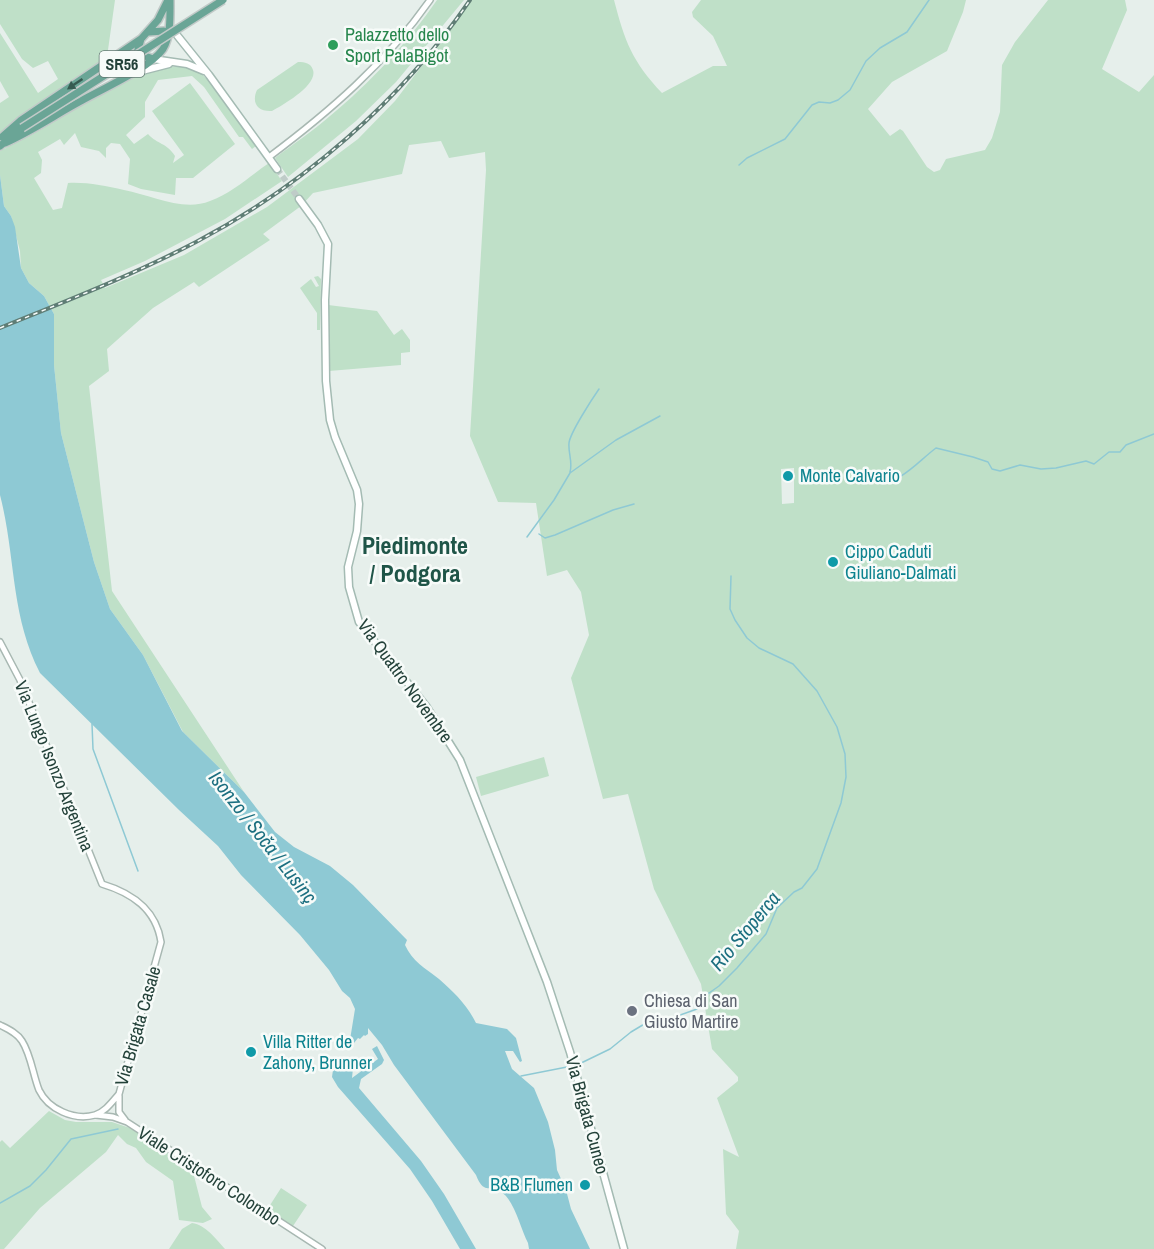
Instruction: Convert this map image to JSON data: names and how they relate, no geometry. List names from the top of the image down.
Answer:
{
  "streets": {
    "main road": ["SR56", "Via Quattro Novembre", "Via Brigata Cuneo"],
    "street": ["Via Lungo Isonzo Argentina", "Via Brigata Casale", "Viale Cristoforo Colombo"]
  },
  "crossings": [
    ["Via Quattro Novembre", "Via Brigata Cuneo"],
    ["Via Lungo Isonzo Argentina", "Via Brigata Casale"],
    ["Via Brigata Casale", "Viale Cristoforo Colombo"]
  ],
  "districts": ["Piedimonte / Podgora"],
  "water": ["Isonzo / Soča / Lusinç", "Rio Stoperca"],
  "places": [
    "Palazzetto dello Sport PalaBigot",
    "Monte Calvario",
    "Cippo Caduti Giuliano-Dalmati",
    "Chiesa di San Giusto Martire",
    "Villa Ritter de Zahony, Brunner",
    "B&B Flumen"
  ]
}
